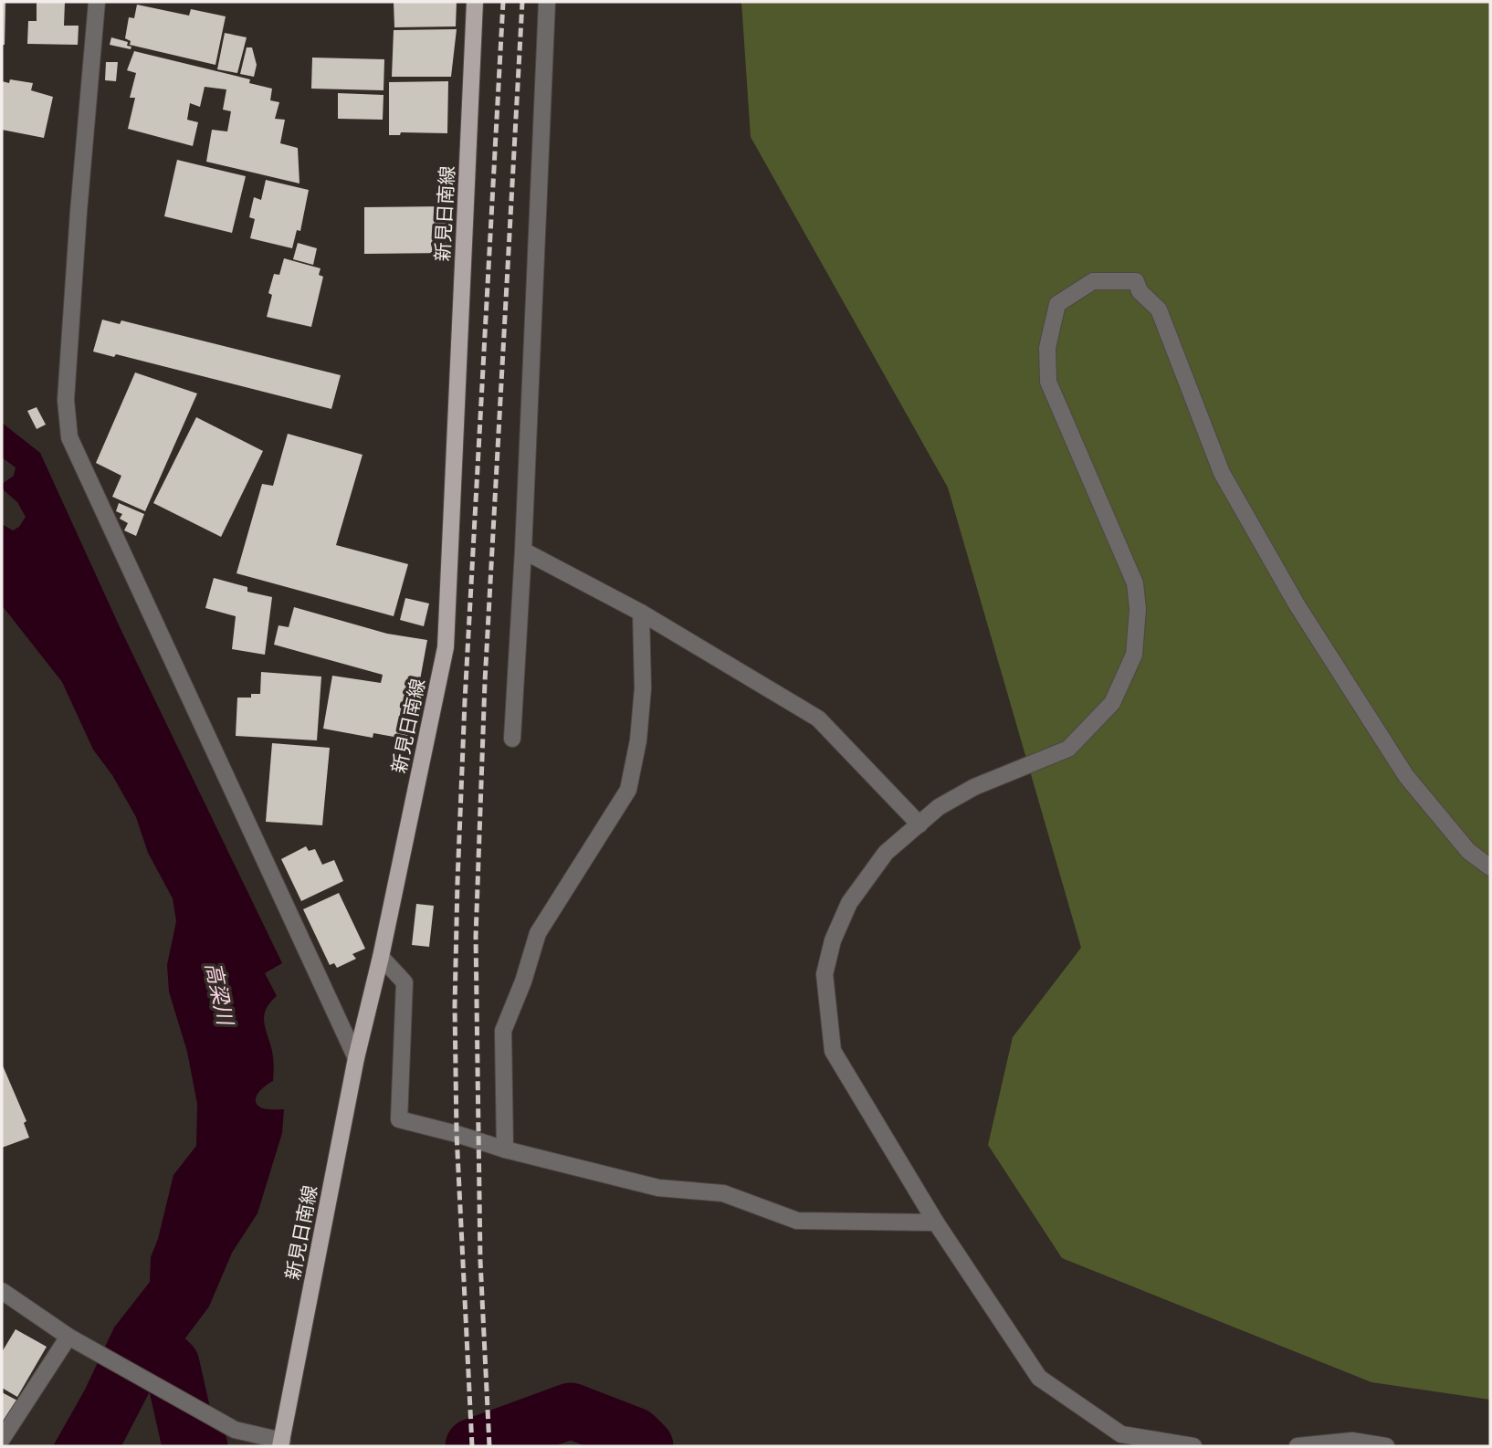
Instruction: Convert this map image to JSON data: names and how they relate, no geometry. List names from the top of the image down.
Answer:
{
  "streets": {
    "main road": ["新見日南線"]
  },
  "water": ["高梁川"]
}
